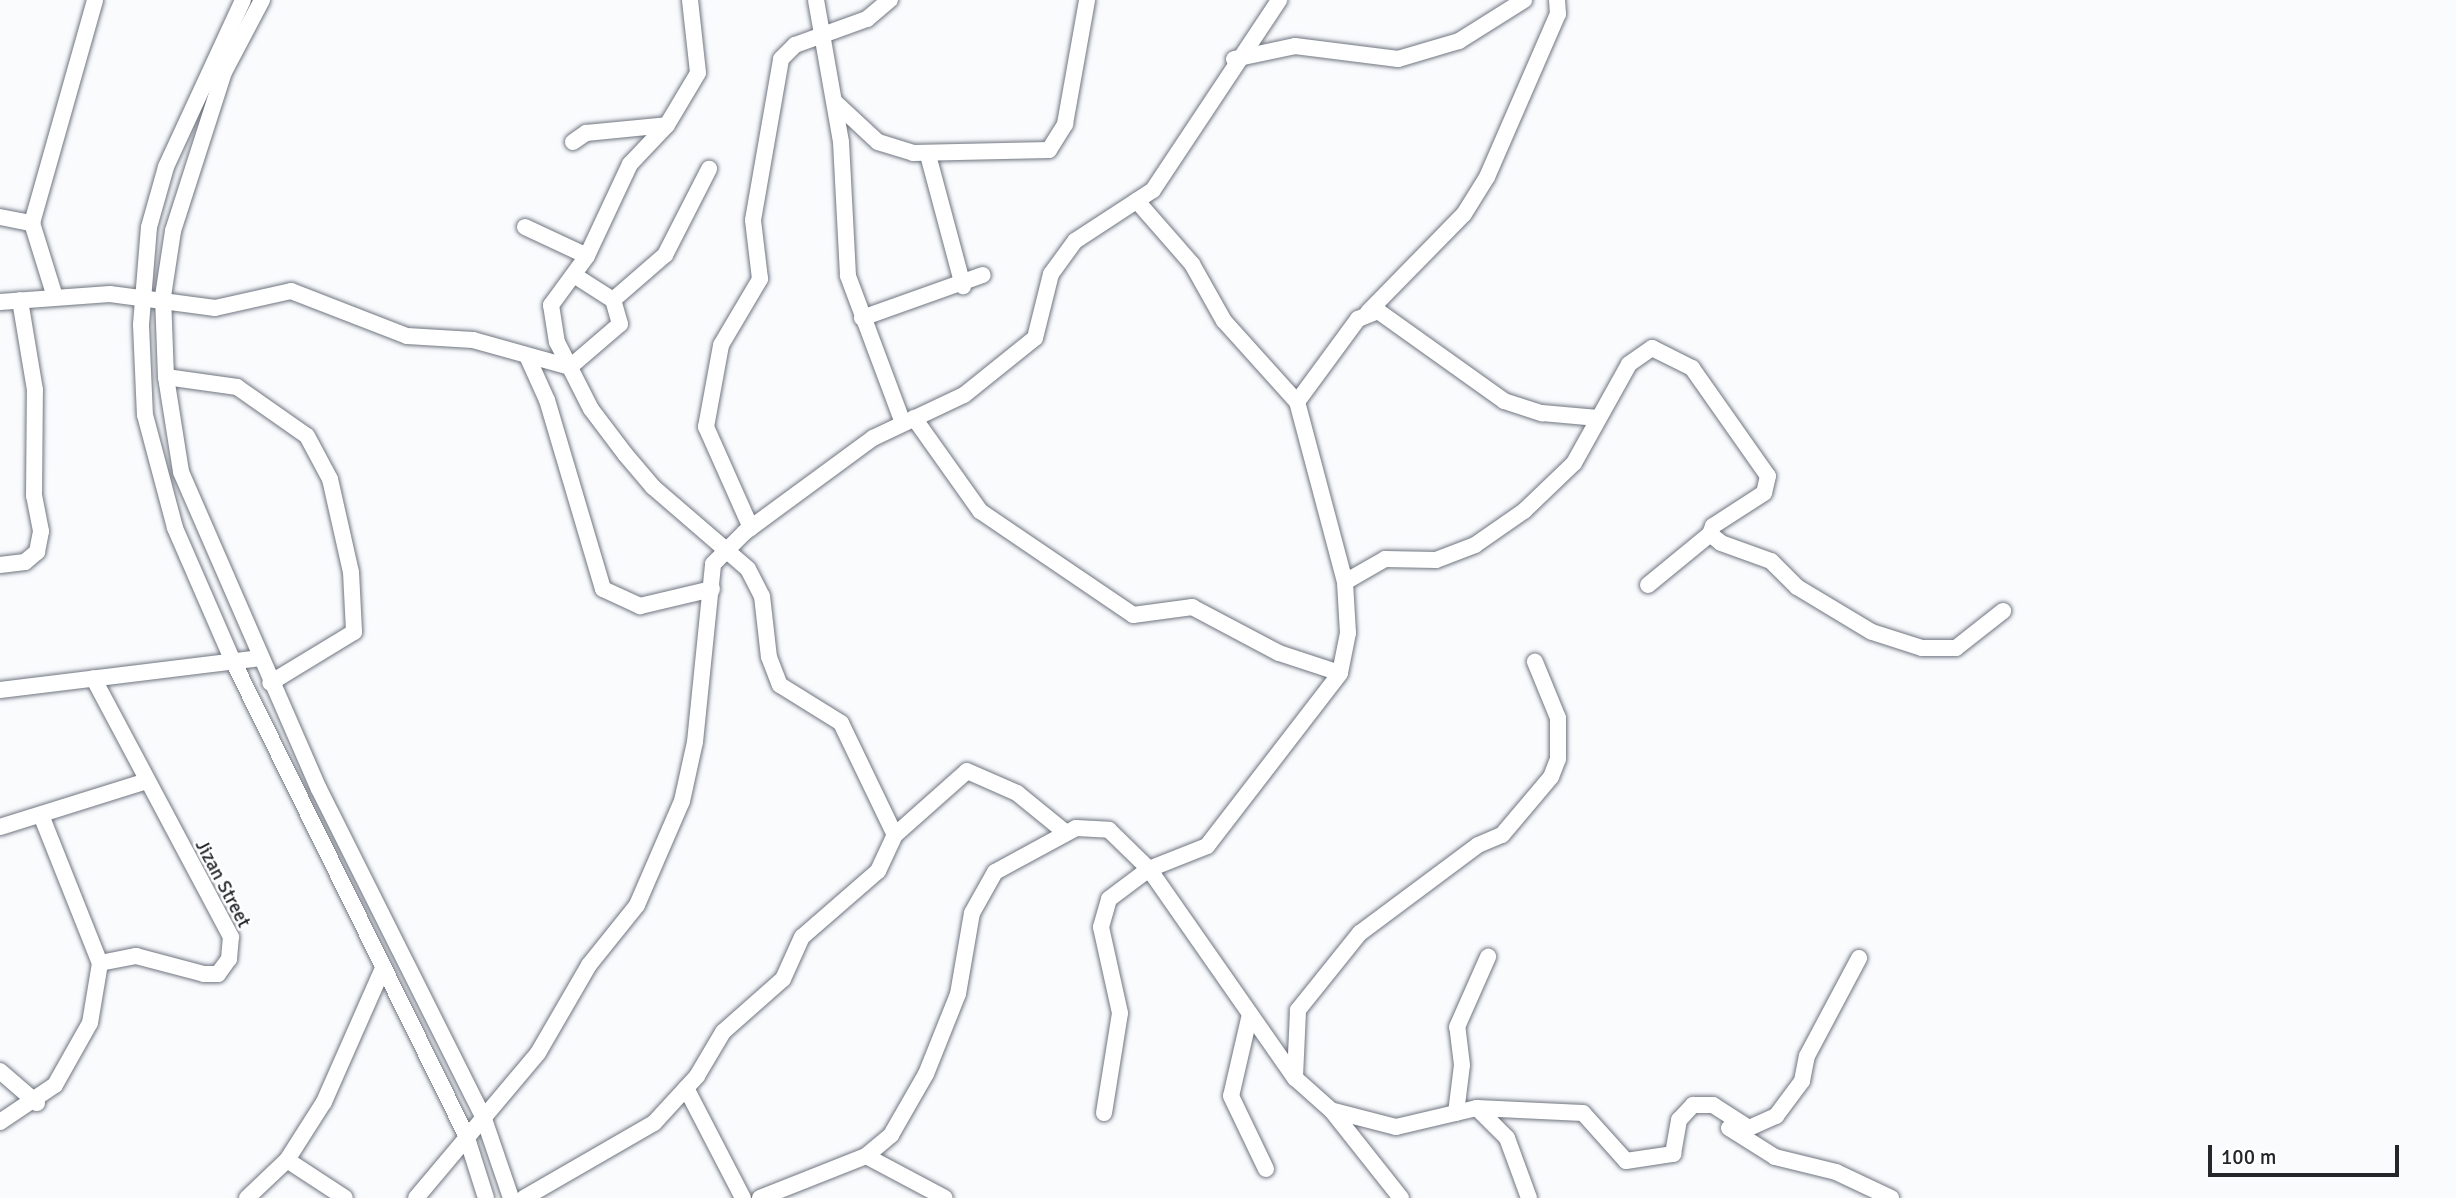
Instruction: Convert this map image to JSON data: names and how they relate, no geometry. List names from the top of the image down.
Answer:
{
  "streets": {
    "street": ["Jizan Street"]
  },
  "scale_bar": "100 m"
}
